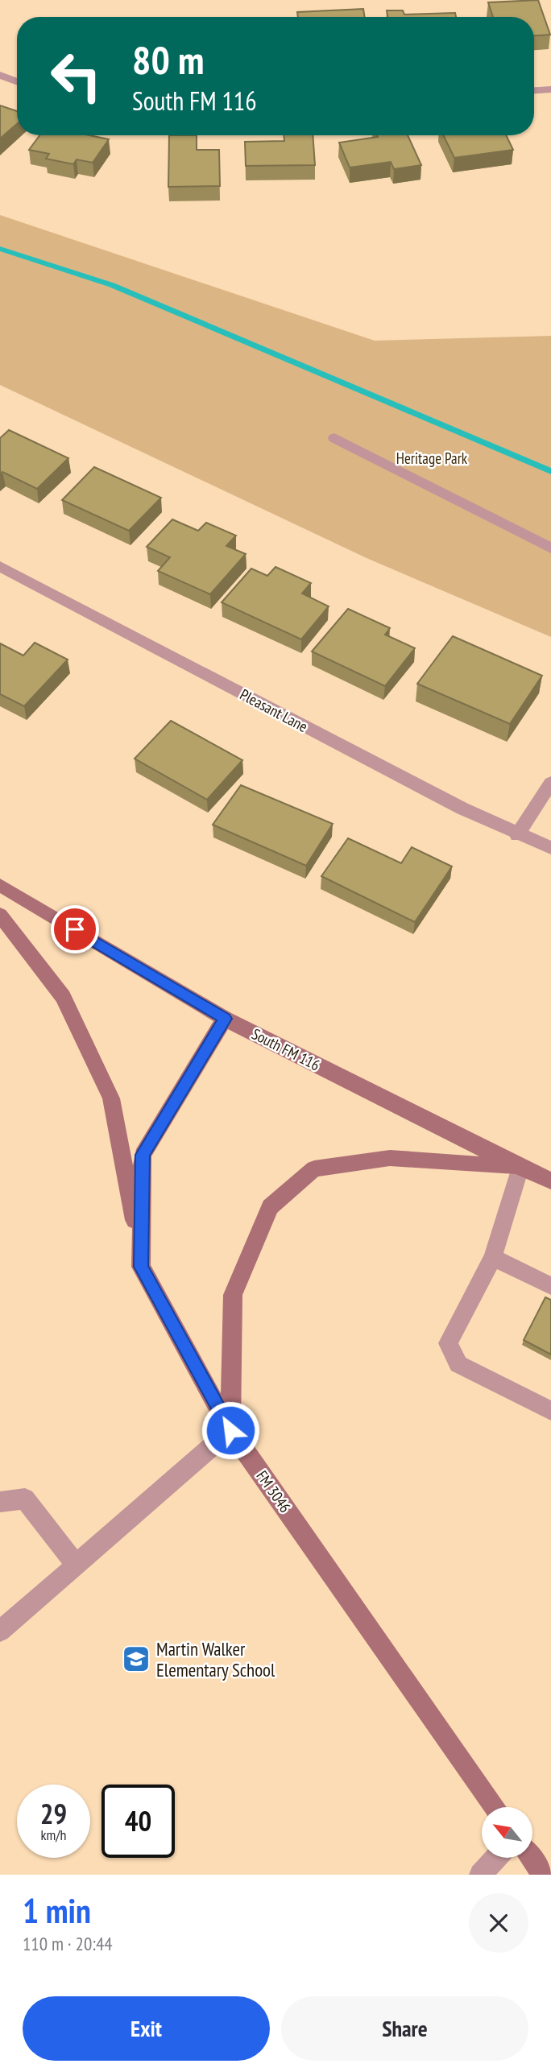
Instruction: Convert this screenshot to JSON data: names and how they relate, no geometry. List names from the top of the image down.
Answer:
{
  "streets": {
    "street": ["Pleasant Lane", "South FM 116", "FM 3046"]
  },
  "crossings": [
    ["South FM 116", "FM 3046"]
  ],
  "parks": ["Heritage Park"],
  "places": {
    "school or university": ["Martin Walker Elementary School"]
  },
  "north": "top left",
  "page": {
    "turn": ["80 m", "South FM 116"],
    "speed": "29 km/h",
    "limit": "40",
    "heading": ["1 min", "110 m · 20:44"],
    "buttons": ["Exit", "Share"]
  }
}
